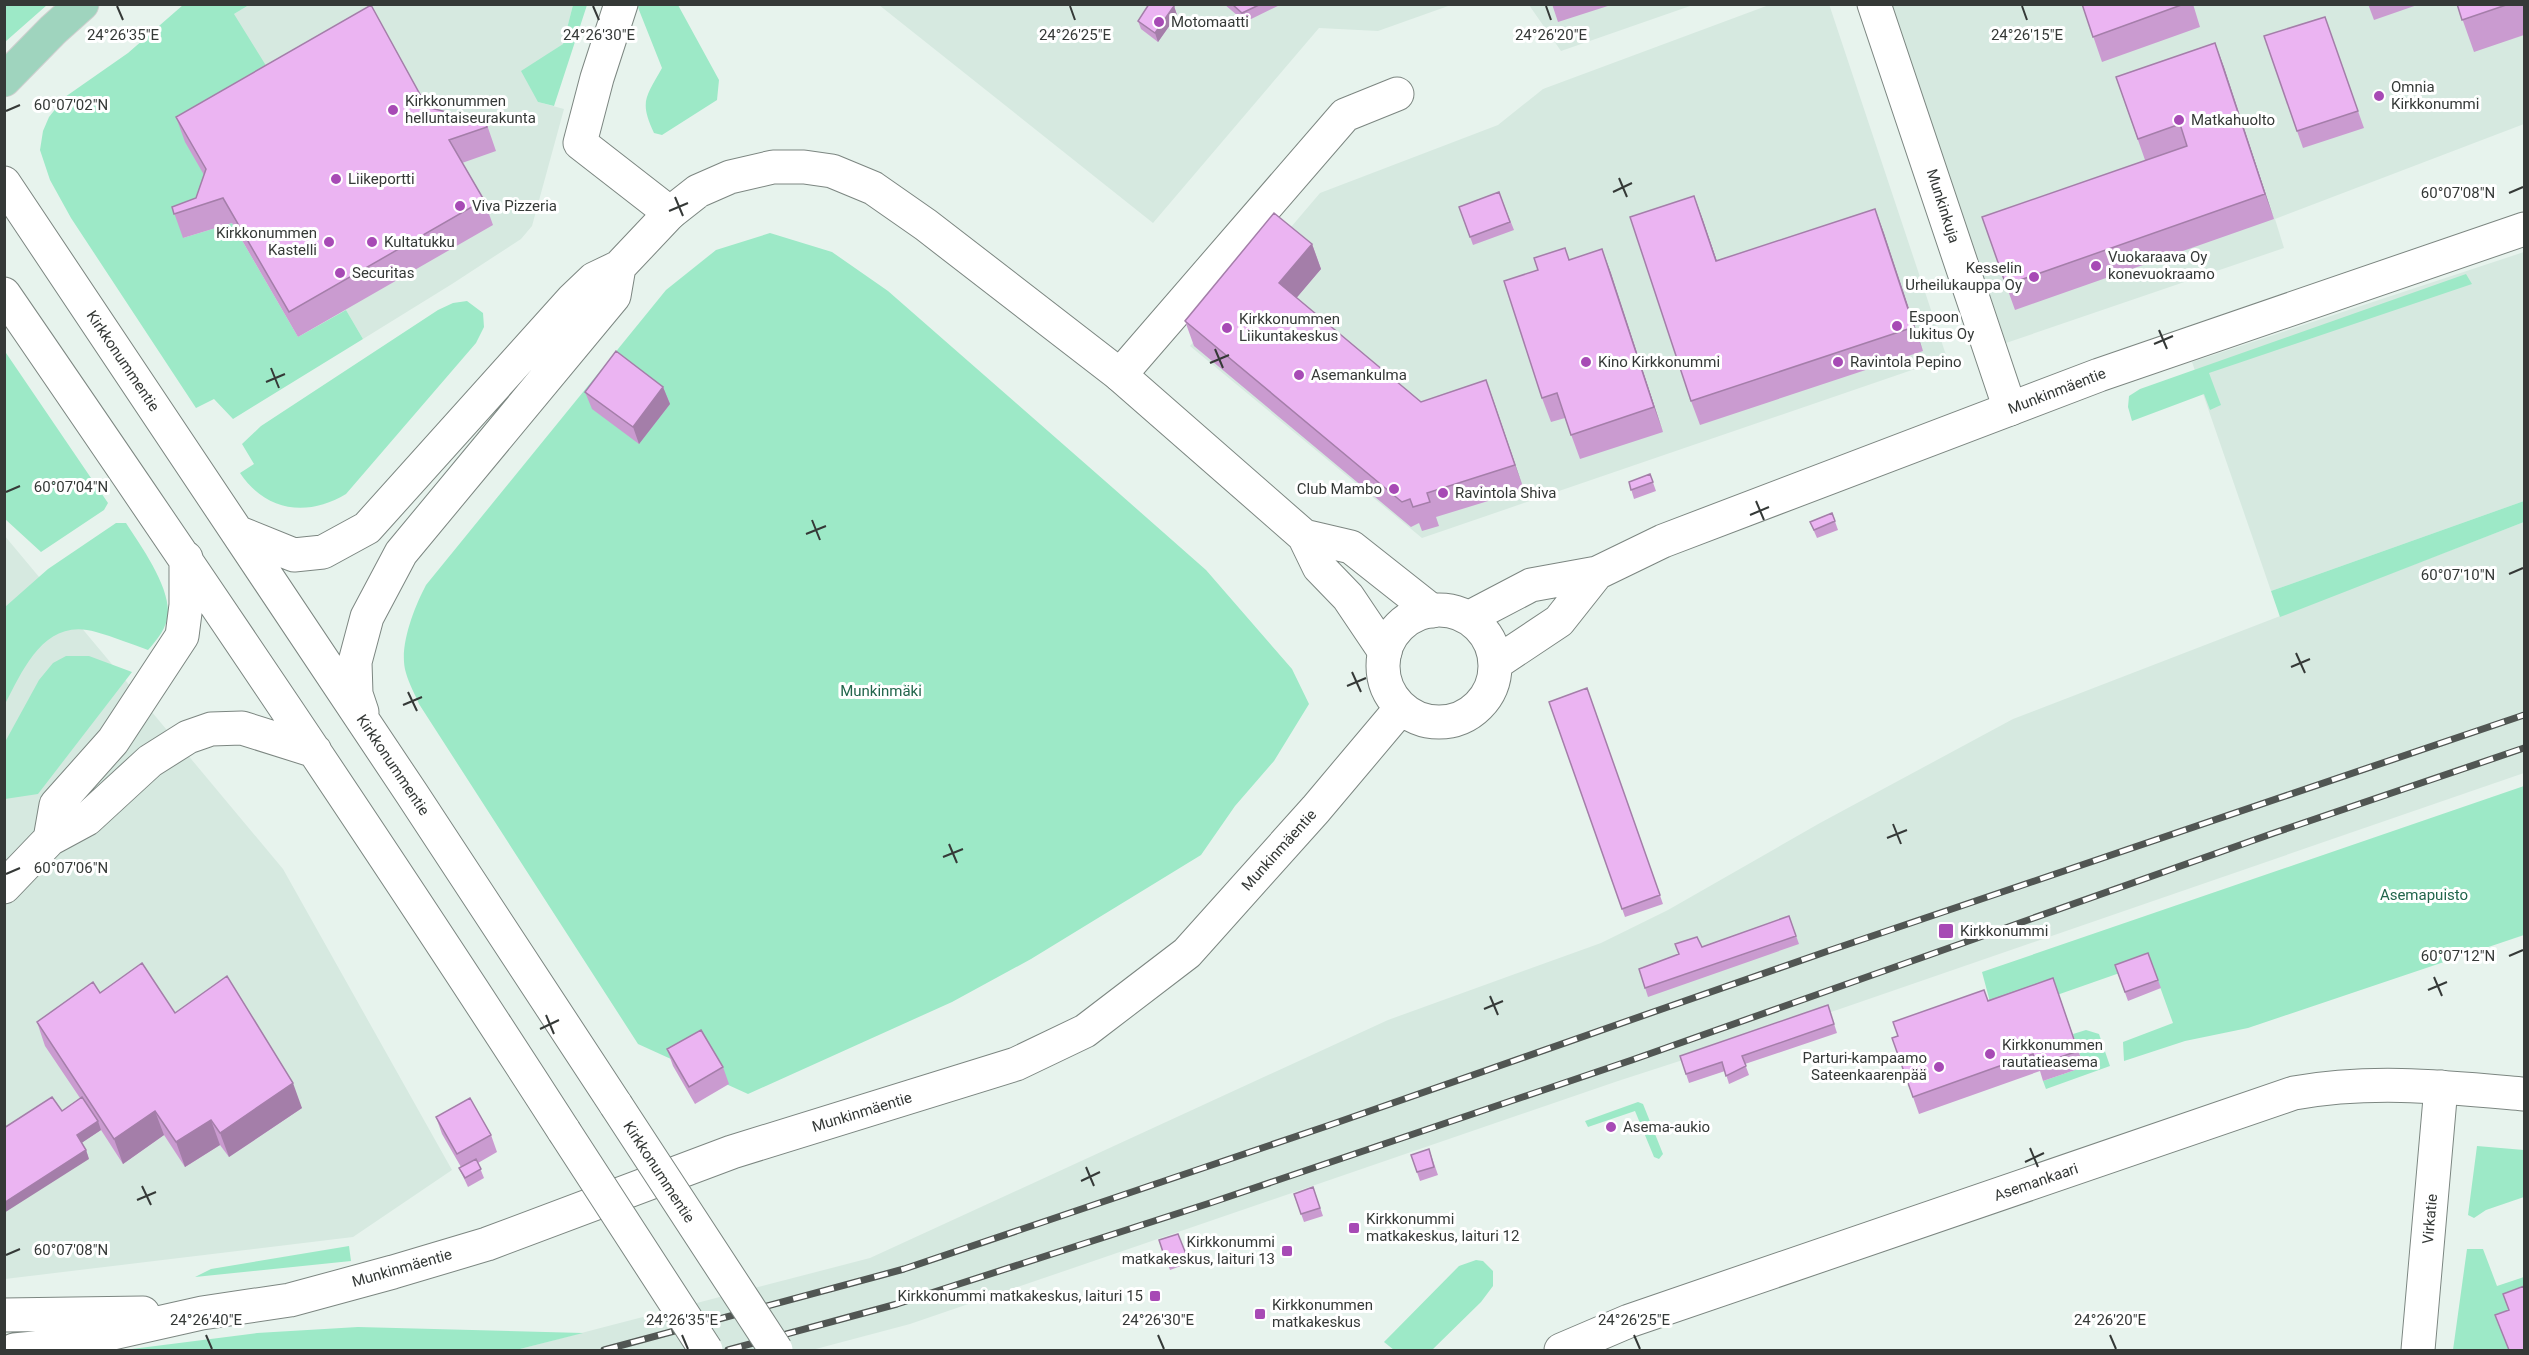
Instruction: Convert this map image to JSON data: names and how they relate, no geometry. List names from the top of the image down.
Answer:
{
  "streets": {
    "street": [
      "Munkinkuja",
      "Kirkkonummentie",
      "Munkinmäentie",
      "Asemankaari",
      "Virkatie"
    ]
  },
  "crossings": [
    ["Munkinkuja", "Munkinmäentie"],
    ["Asemankaari", "Virkatie"]
  ],
  "parks": ["Munkinmäki", "Asemapuisto"],
  "places": {
    "other": [
      "Motomaatti",
      "Omnia Kirkkonummi",
      "Kirkkonummen helluntaiseurakunta",
      "Matkahuolto",
      "Liikeportti",
      "Viva Pizzeria",
      "Kirkkonummen Kastelli",
      "Kultatukku",
      "Vuokaraava Oy konevuokraamo",
      "Securitas",
      "Kesselin Urheilukauppa Oy",
      "Espoon lukitus Oy",
      "Kirkkonummen Liikuntakeskus",
      "Kino Kirkkonummi",
      "Ravintola Pepino",
      "Asemankulma",
      "Club Mambo",
      "Ravintola Shiva",
      "Kirkkonummen rautatieasema",
      "Parturi-kampaamo Sateenkaarenpää",
      "Asema-aukio"
    ],
    "transit": [
      "Kirkkonummi",
      "Kirkkonummi matkakeskus, laituri 12",
      "Kirkkonummi matkakeskus, laituri 13",
      "Kirkkonummi matkakeskus, laituri 15",
      "Kirkkonummen matkakeskus"
    ]
  },
  "coordinates": [
    "24°26'35\"E",
    "24°26'30\"E",
    "24°26'25\"E",
    "24°26'20\"E",
    "24°26'15\"E",
    "60°07'02\"N",
    "60°07'08\"N",
    "60°07'04\"N",
    "60°07'10\"N",
    "60°07'06\"N",
    "60°07'12\"N",
    "24°26'40\"E"
  ]
}
